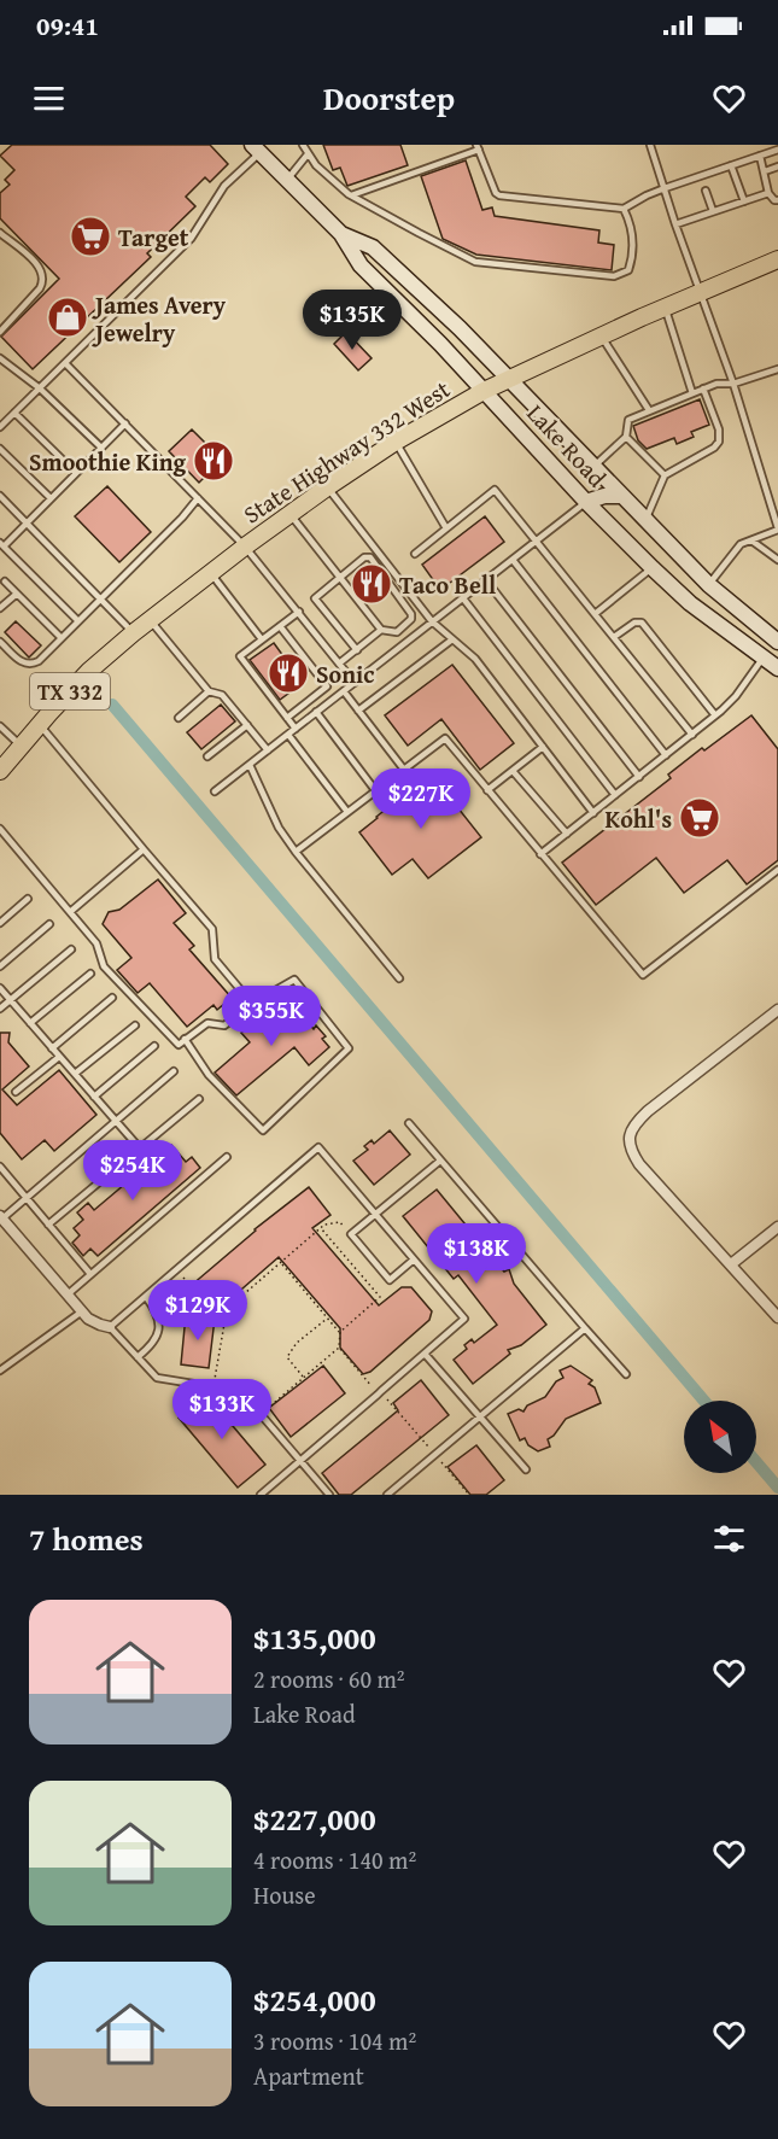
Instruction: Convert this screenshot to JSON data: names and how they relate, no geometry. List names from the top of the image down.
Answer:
{
  "streets": {
    "main road": ["State Highway 332 West", "TX 332"],
    "street": ["Lake Road"]
  },
  "crossings": [
    ["Lake Road", "State Highway 332 West"]
  ],
  "places": {
    "supermarket": ["Target", "Kohl's"],
    "shop": ["James Avery Jewelry"],
    "restaurant": ["Smoothie King", "Taco Bell", "Sonic"]
  },
  "north": "top left",
  "page": {
    "status": "09:41",
    "header": "Doorstep",
    "price": [
      "$135K",
      "$227K",
      "$355K",
      "$254K",
      "$138K",
      "$129K",
      "$133K"
    ],
    "heading": "7 homes",
    "list": [
      {
        "name": "$135,000",
        "note": "2 rooms · 60 m² · Lake Road"
      },
      {
        "name": "$227,000",
        "note": "4 rooms · 140 m² · House"
      },
      {
        "name": "$254,000",
        "note": "3 rooms · 104 m² · Apartment"
      }
    ]
  }
}
